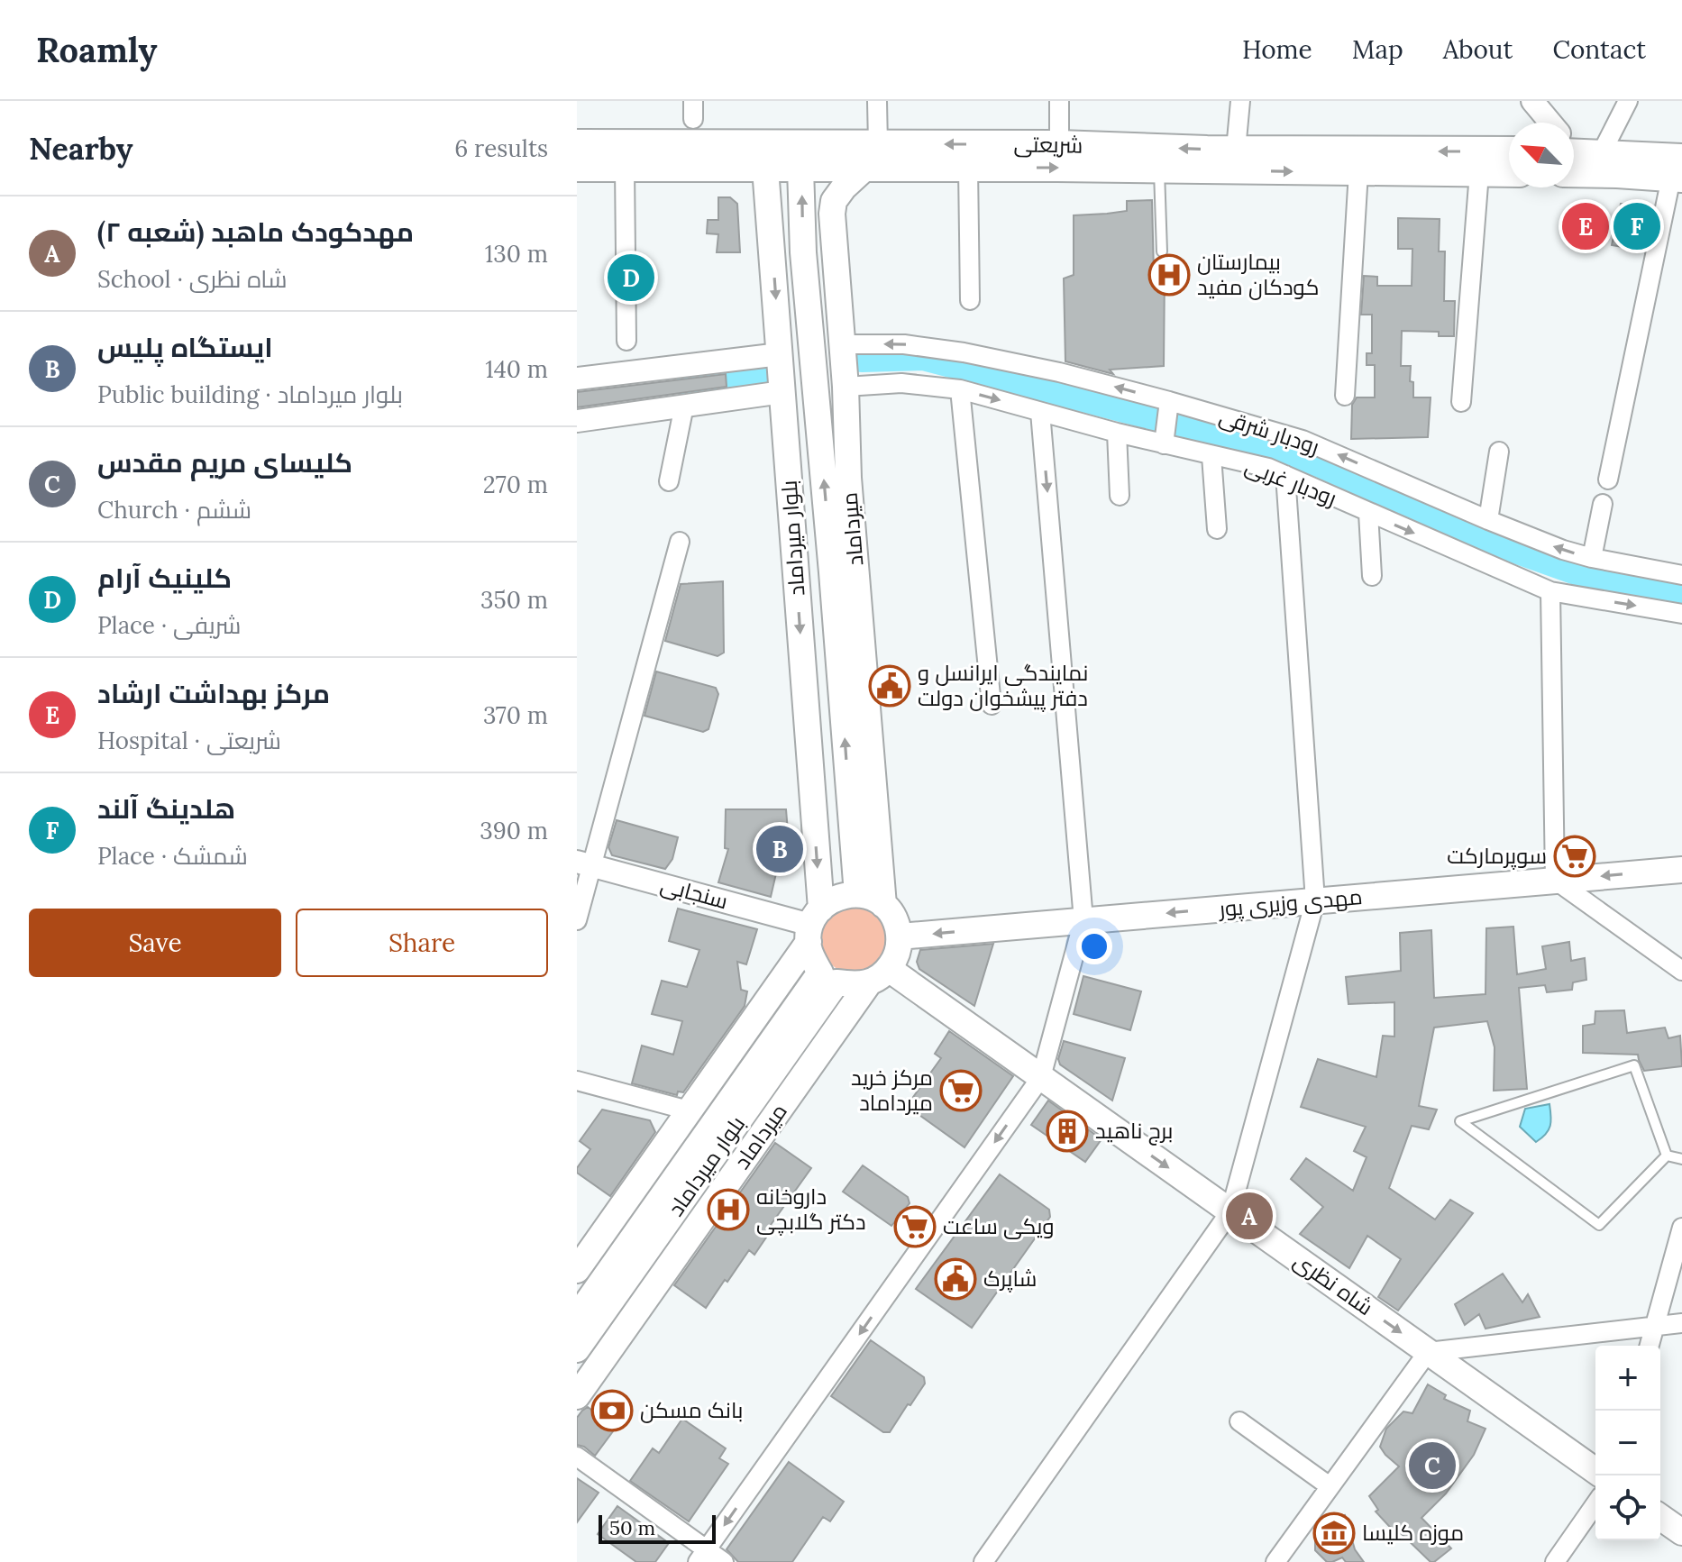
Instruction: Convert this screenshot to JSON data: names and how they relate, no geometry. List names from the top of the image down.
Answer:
{
  "streets": {
    "main road": [
      "شریعتی",
      "میرداماد",
      "بلوار میرداماد",
      "مهدی وزیری پور",
      "شاه نظری"
    ],
    "street": ["رودبار شرقی", "رودبار غربی", "سنجابی"]
  },
  "crossings": [
    ["شریعتی", "میرداماد"],
    ["شریعتی", "بلوار میرداماد"],
    ["رودبار شرقی", "میرداماد"],
    ["رودبار غربی", "میرداماد"],
    ["میرداماد", "بلوار میرداماد"],
    ["میرداماد", "سنجابی"],
    ["میرداماد", "مهدی وزیری پور"],
    ["میرداماد", "شاه نظری"],
    ["بلوار میرداماد", "سنجابی"],
    ["بلوار میرداماد", "مهدی وزیری پور"],
    ["بلوار میرداماد", "شاه نظری"],
    ["سنجابی", "مهدی وزیری پور"],
    ["سنجابی", "شاه نظری"],
    ["مهدی وزیری پور", "شاه نظری"]
  ],
  "one_way": [
    "رودبار شرقی",
    "رودبار غربی",
    "مهدی وزیری پور",
    "شاه نظری"
  ],
  "places": {
    "hospital": ["بیمارستان کودکان مفید", "داروخانه دکتر گلابچی"],
    "public building": ["نمایندگی ایرانسل و دفتر پیشخوان دولت", "شاپرک"],
    "supermarket": ["سوپرمارکت", "مرکز خرید میرداماد", "ویکی ساعت"],
    "building": ["برج ناهید"],
    "bank": ["بانک مسکن"],
    "museum": ["موزه کلیسا"]
  },
  "scale_bar": "50 m",
  "north": "top left",
  "page": {
    "header": "Roamly",
    "nav": [
      "Home",
      "Map",
      "About",
      "Contact"
    ],
    "heading": ["Nearby", "6 results"],
    "list": [
      {
        "mark": "A",
        "name": "مهدکودک ماهبد (شعبه ۲)",
        "note": "School · شاه نظری",
        "value": "130 m"
      },
      {
        "mark": "B",
        "name": "ایستگاه پلیس",
        "note": "Public building · بلوار میرداماد",
        "value": "140 m"
      },
      {
        "mark": "C",
        "name": "کلیسای مریم مقدس",
        "note": "Church · ششم",
        "value": "270 m"
      },
      {
        "mark": "D",
        "name": "کلینیک آرام",
        "note": "Place · شریفی",
        "value": "350 m"
      },
      {
        "mark": "E",
        "name": "مرکز بهداشت ارشاد",
        "note": "Hospital · شریعتی",
        "value": "370 m"
      },
      {
        "mark": "F",
        "name": "هلدینگ آلند",
        "note": "Place · شمشک",
        "value": "390 m"
      }
    ],
    "pins": [
      "E",
      "F",
      "D",
      "B",
      "A",
      "C"
    ],
    "buttons": ["Save", "Share"],
    "map_buttons": ["+", "−"],
    "scale": "50 m"
  }
}
